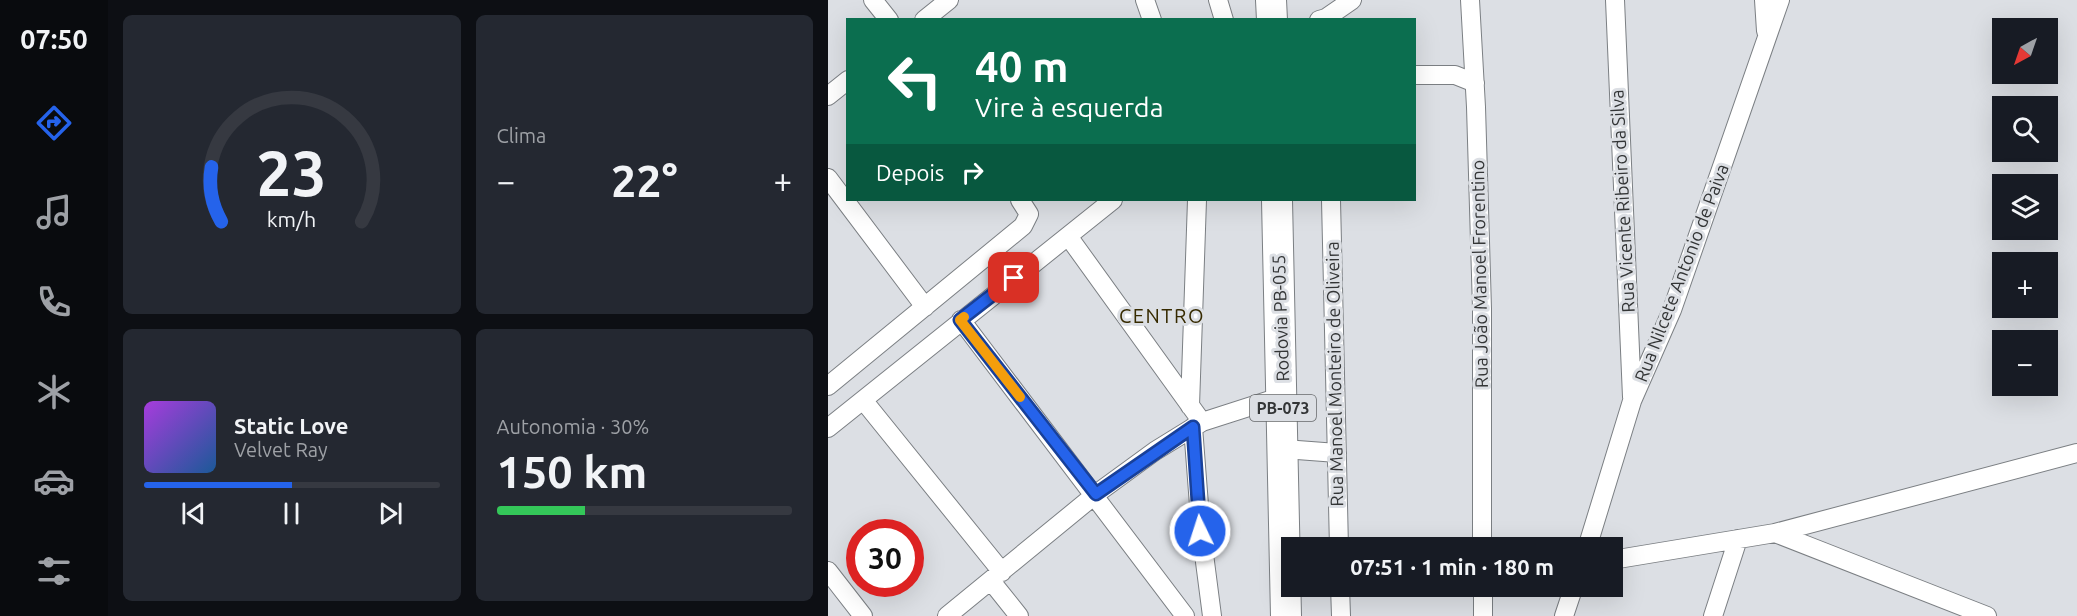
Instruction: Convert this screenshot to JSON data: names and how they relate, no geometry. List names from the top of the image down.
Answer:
{
  "streets": {
    "main road": ["Rodovia PB-055", "PB-073"],
    "street": [
      "Rua Vicente Ribeiro da Silva",
      "Rua Nilcete Antonio de Paiva",
      "Rua João Manoel Frorentino",
      "Rua Manoel Monteiro de Oliveira"
    ]
  },
  "crossings": [
    ["Rua Vicente Ribeiro da Silva", "Rua Nilcete Antonio de Paiva"]
  ],
  "districts": ["CENTRO"],
  "north": "bottom left",
  "page": {
    "tabs": "07:50",
    "tile": [
      "Clima",
      ["Autonomia · 30%", "150 km"]
    ],
    "map_buttons": ["+", "−"],
    "turn": ["40 m", "Vire à esquerda"],
    "then": "Depois",
    "heat": ["−", "22°", "+"],
    "song": ["Static Love", "Velvet Ray"],
    "limit": "30",
    "trip": "07:51 · 1 min · 180 m",
    "gauge": ["23", "km/h"]
  }
}
